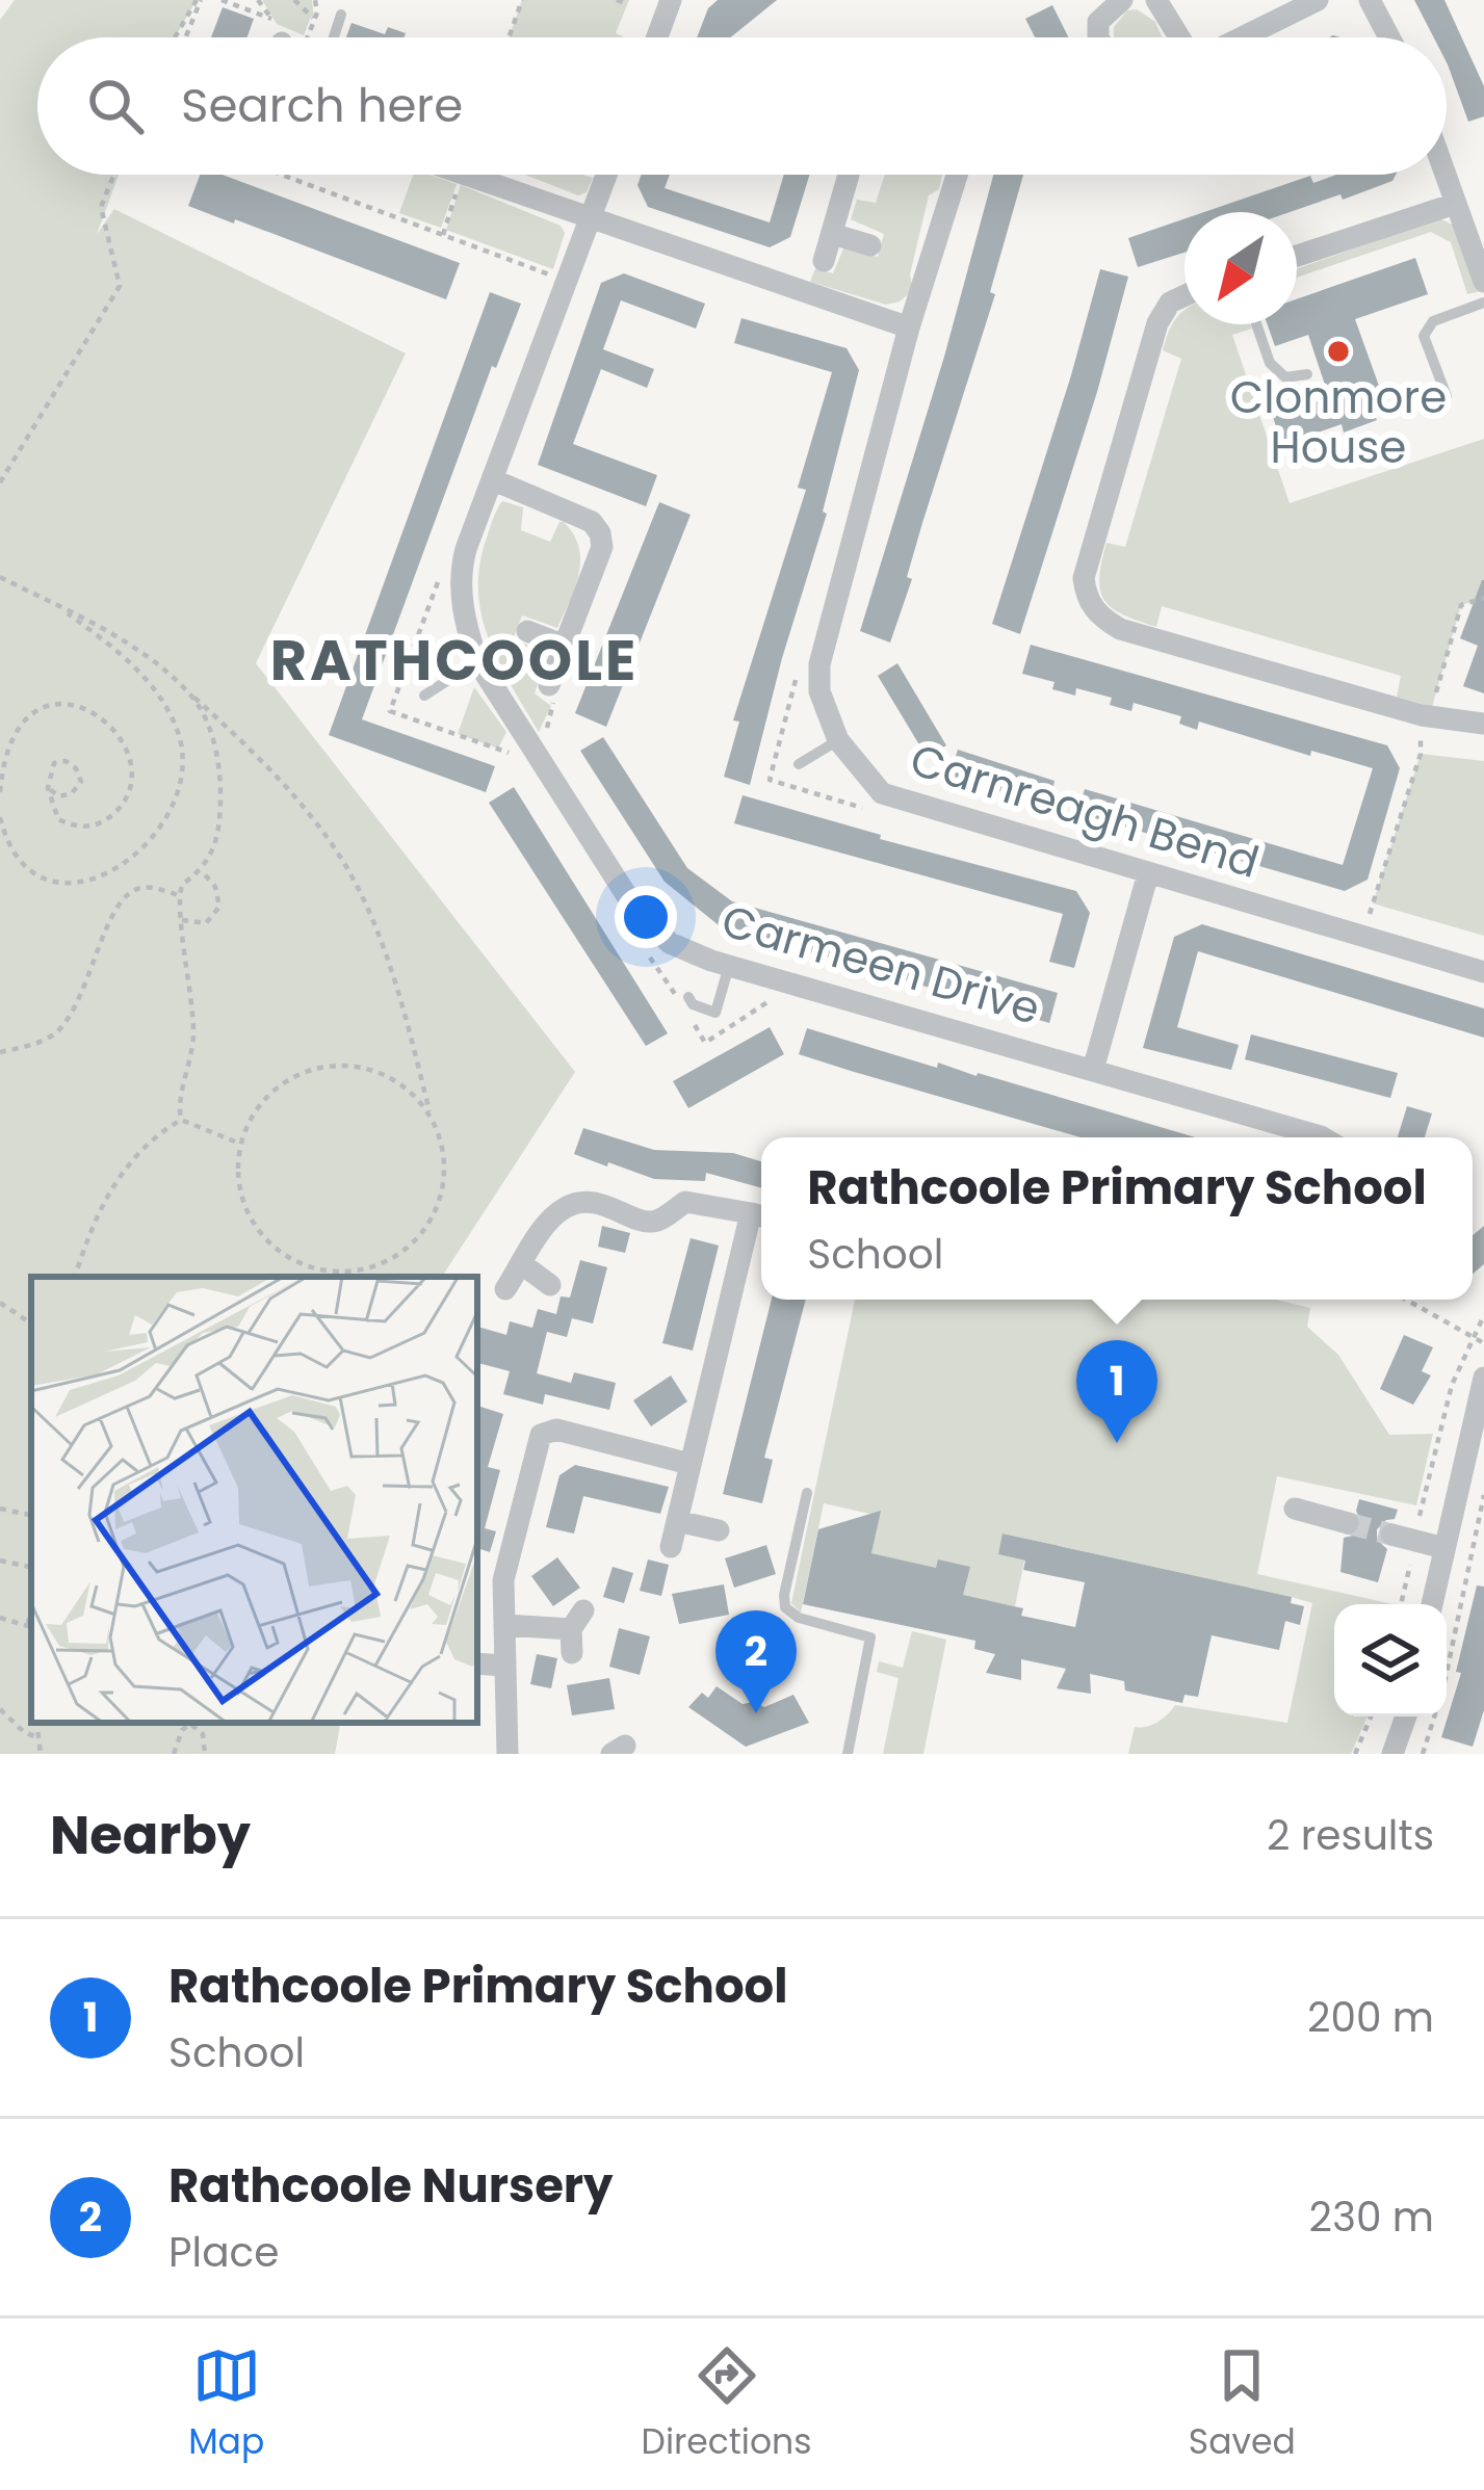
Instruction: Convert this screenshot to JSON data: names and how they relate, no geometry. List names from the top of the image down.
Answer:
{
  "streets": {
    "street": ["Carnreagh Bend", "Carmeen Drive"]
  },
  "districts": ["RATHCOOLE"],
  "places": ["Clonmore House"],
  "north": "bottom left",
  "page": {
    "search": "Search here",
    "popup": ["Rathcoole Primary School", "School"],
    "pins": ["1", "2"],
    "heading": ["Nearby", "2 results"],
    "list": [
      {
        "mark": "1",
        "name": "Rathcoole Primary School",
        "note": "School",
        "value": "200 m"
      },
      {
        "mark": "2",
        "name": "Rathcoole Nursery",
        "note": "Place",
        "value": "230 m"
      }
    ],
    "nav": ["Map", "Directions", "Saved"]
  }
}
